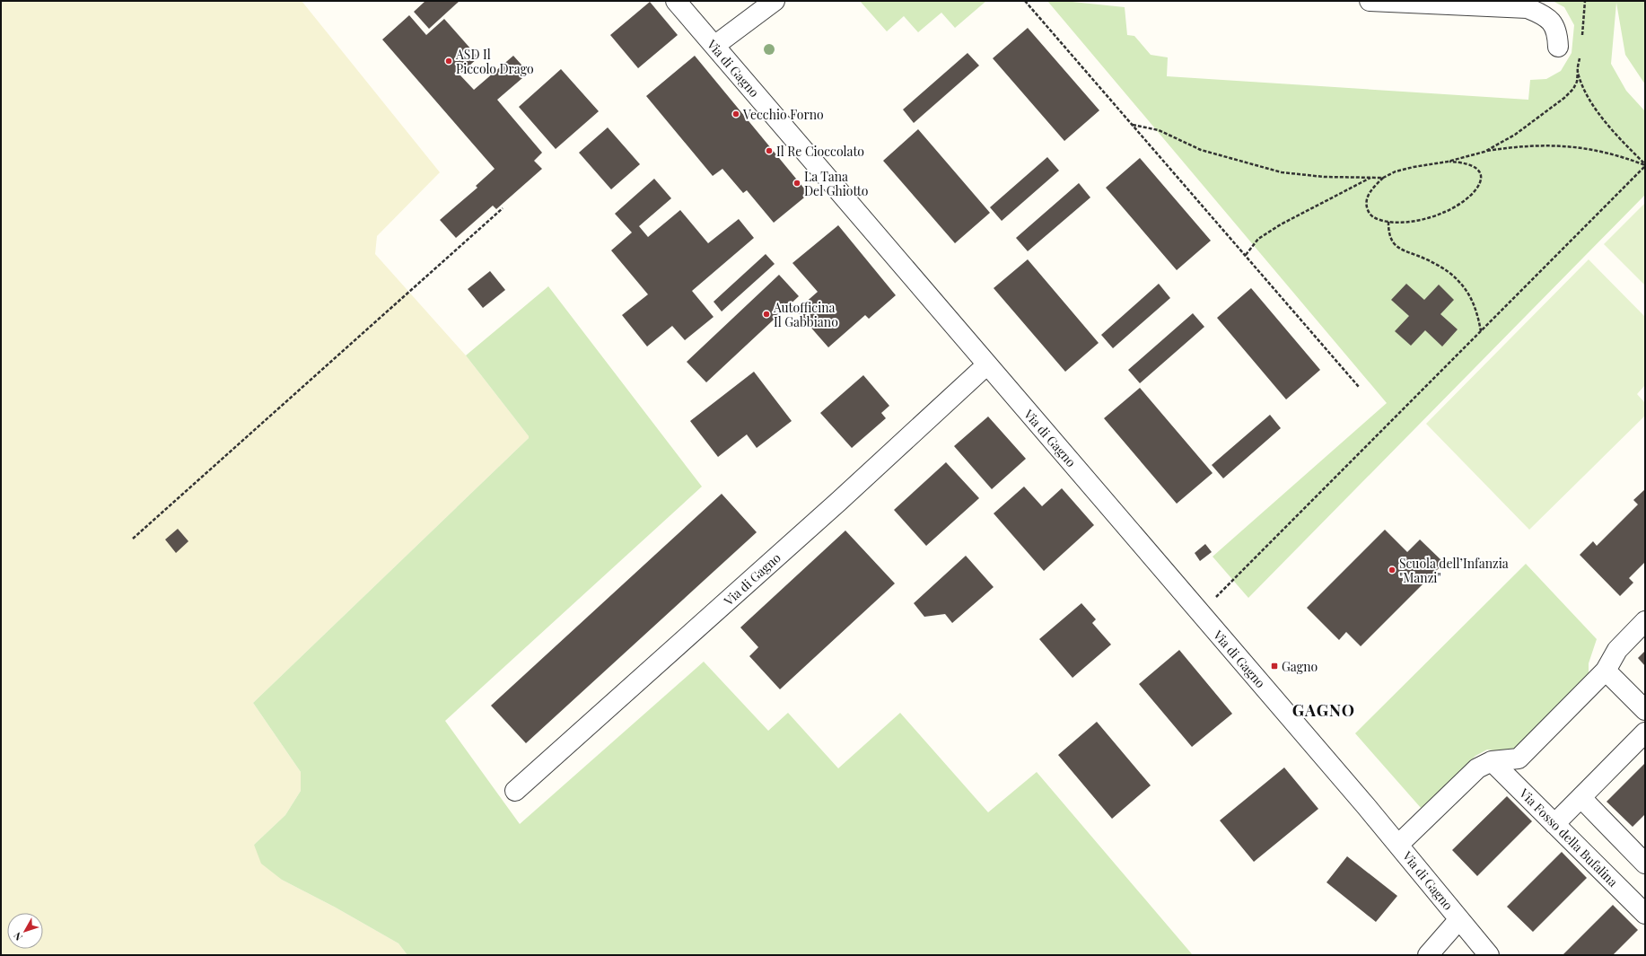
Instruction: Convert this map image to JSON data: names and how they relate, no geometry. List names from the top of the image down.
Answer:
{
  "streets": {
    "street": ["Via di Gagno", "Via Fosso della Bufalina"]
  },
  "districts": ["GAGNO"],
  "places": {
    "other": [
      "ASD Il Piccolo Drago",
      "Vecchio Forno",
      "Il Re Cioccolato",
      "La Tana Del Ghiotto",
      "Autofficina Il Gabbiano",
      "Scuola dell’Infanzia \"Manzi\""
    ],
    "transit": ["Gagno"]
  },
  "north": "bottom left"
}
